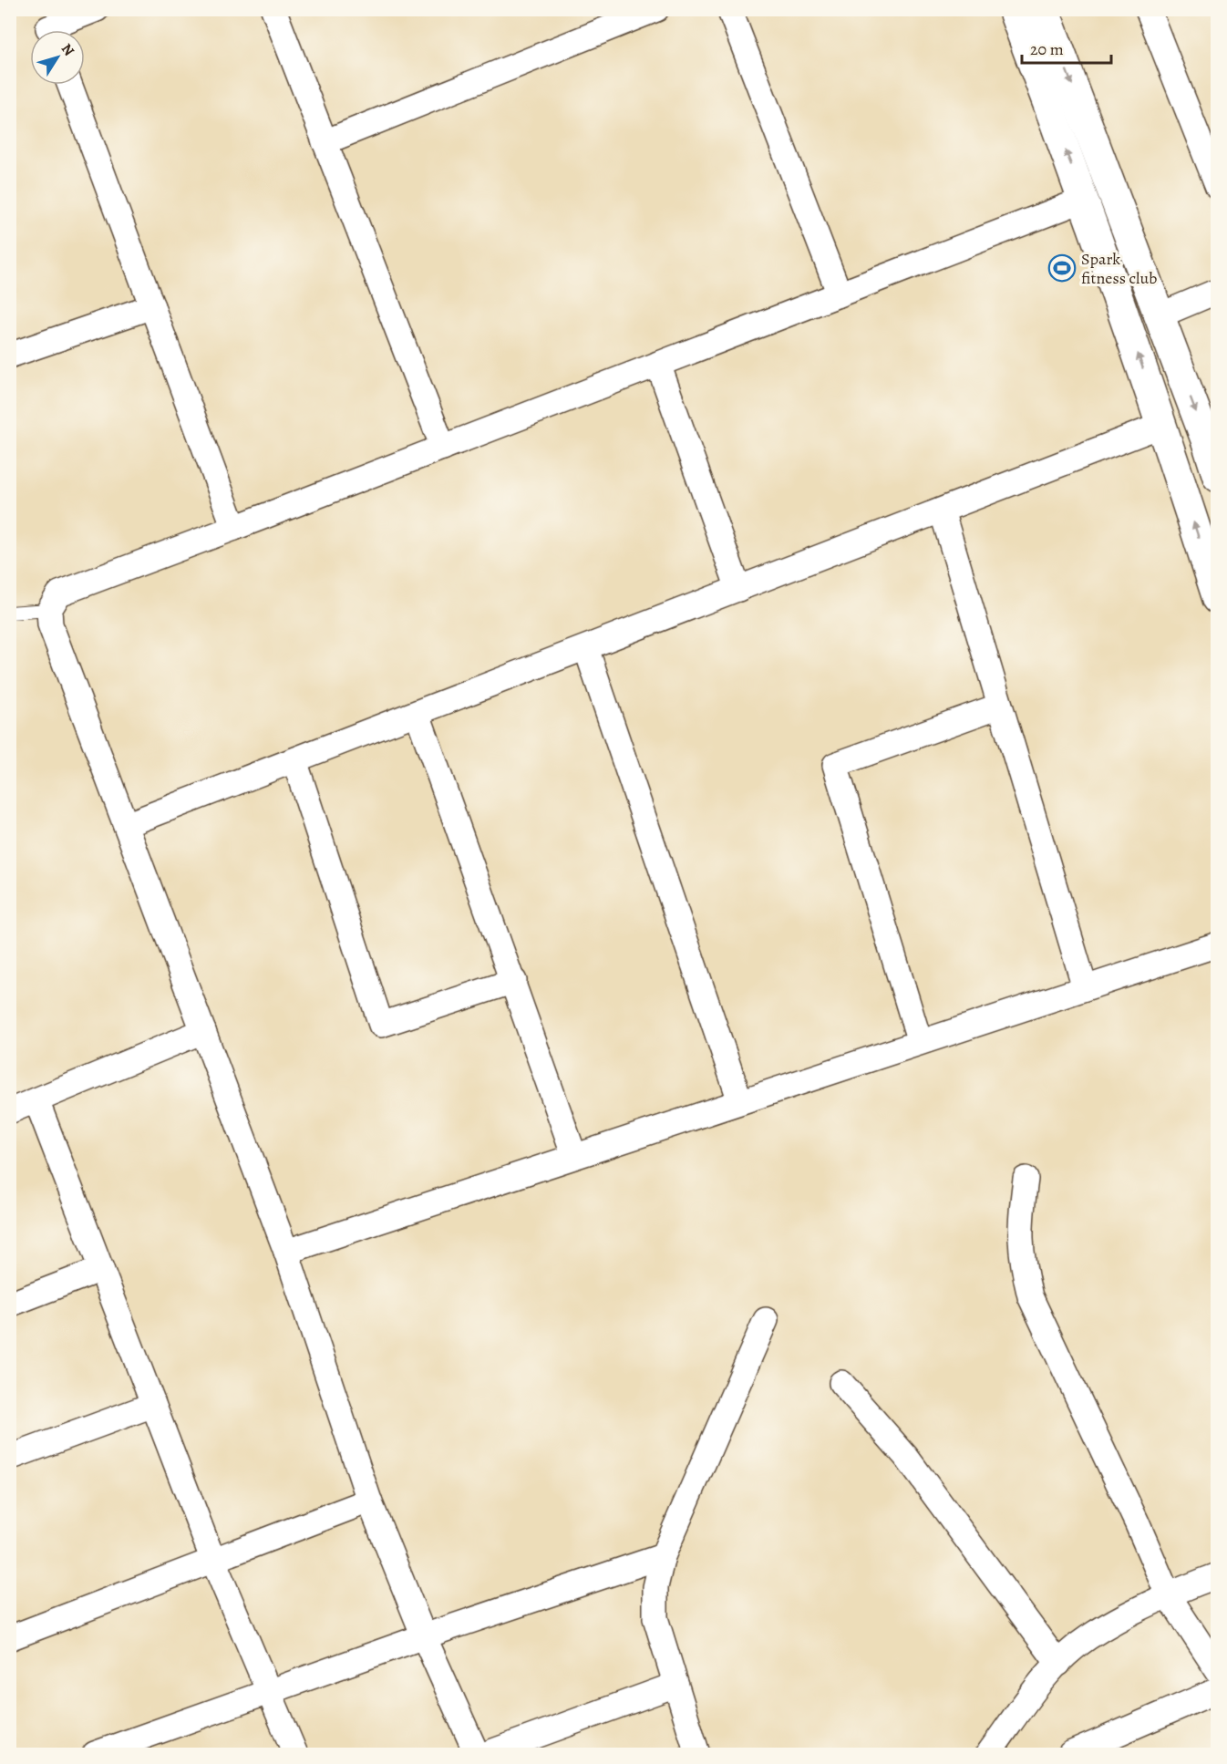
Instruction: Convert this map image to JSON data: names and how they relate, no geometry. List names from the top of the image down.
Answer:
{
  "places": {
    "sports": ["Spark fitness club"]
  },
  "scale_bar": "20 m",
  "north": "top right"
}
